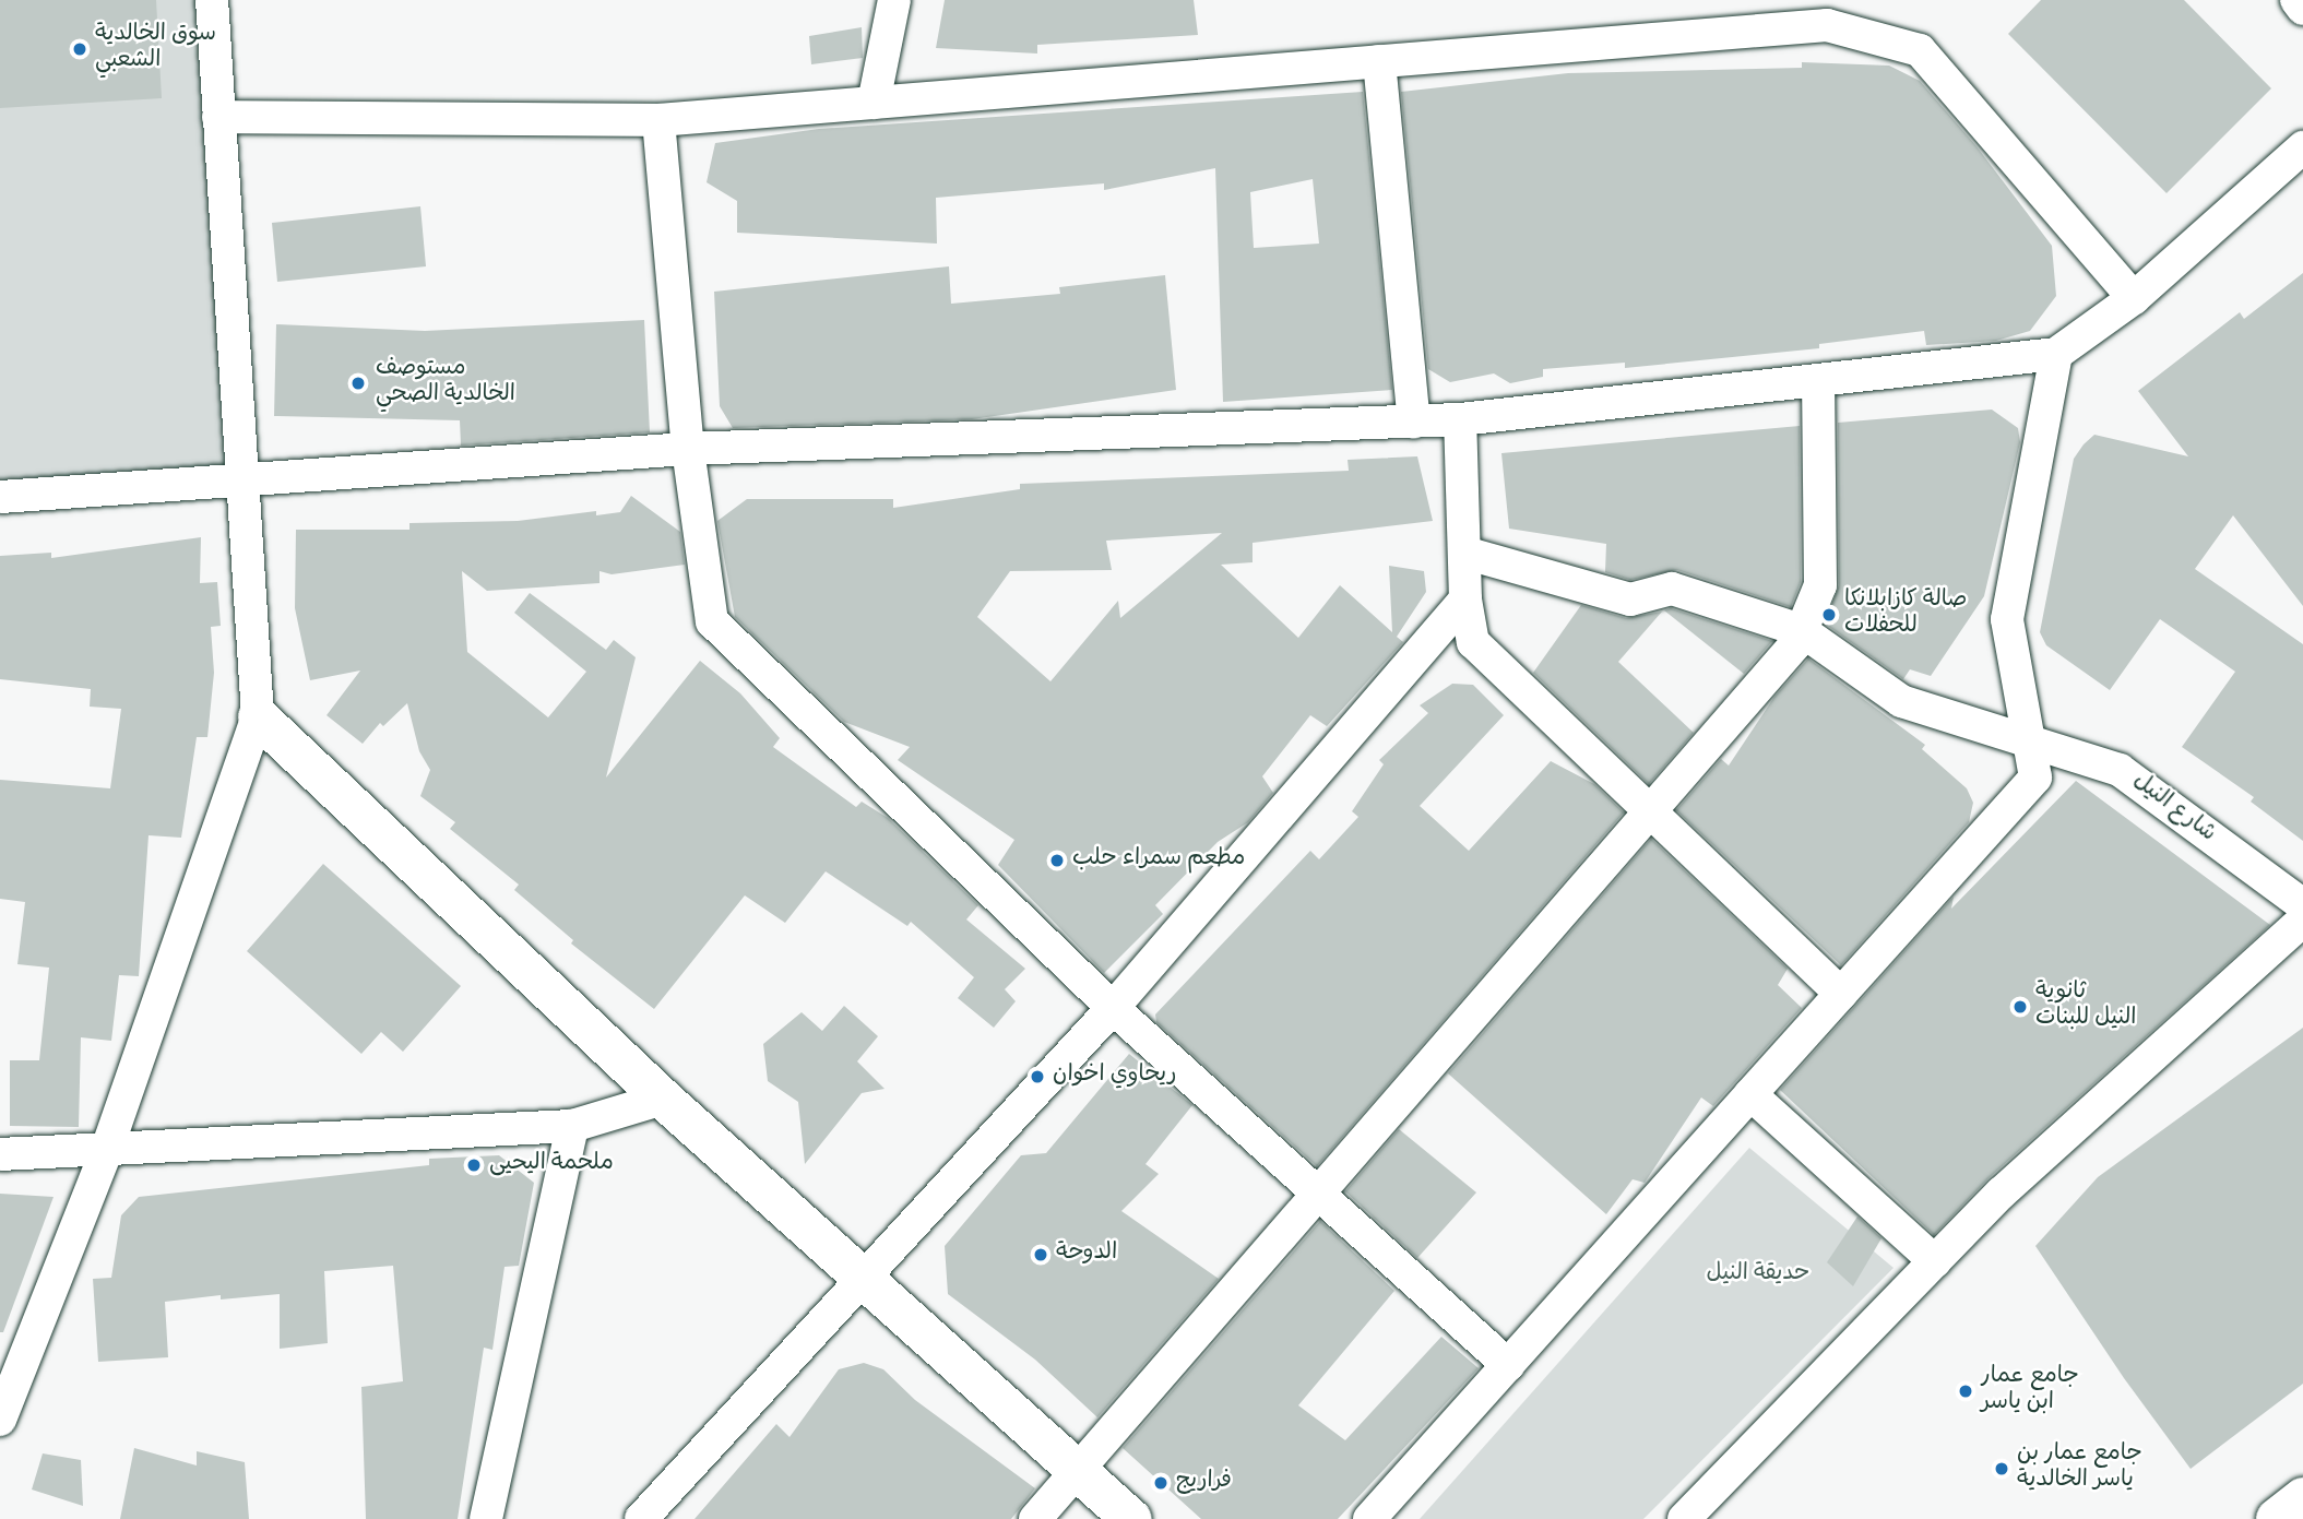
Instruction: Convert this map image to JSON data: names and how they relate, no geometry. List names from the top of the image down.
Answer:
{
  "streets": {
    "street": ["شارع النيل"]
  },
  "parks": ["حديقة النيل"],
  "places": [
    "سوق الخالدية الشعبي",
    "مستوصف الخالدية الصحي",
    "صالة كازابلانكا للحفلات",
    "مطعم سمراء حلب",
    "ثانوية النيل للبنات",
    "ريحاوي اخوان",
    "ملحمة اليحيى",
    "الدوحة",
    "جامع عمار ابن ياسر",
    "جامع عمار بن ياسر الخالدية",
    "فراريج"
  ]
}
